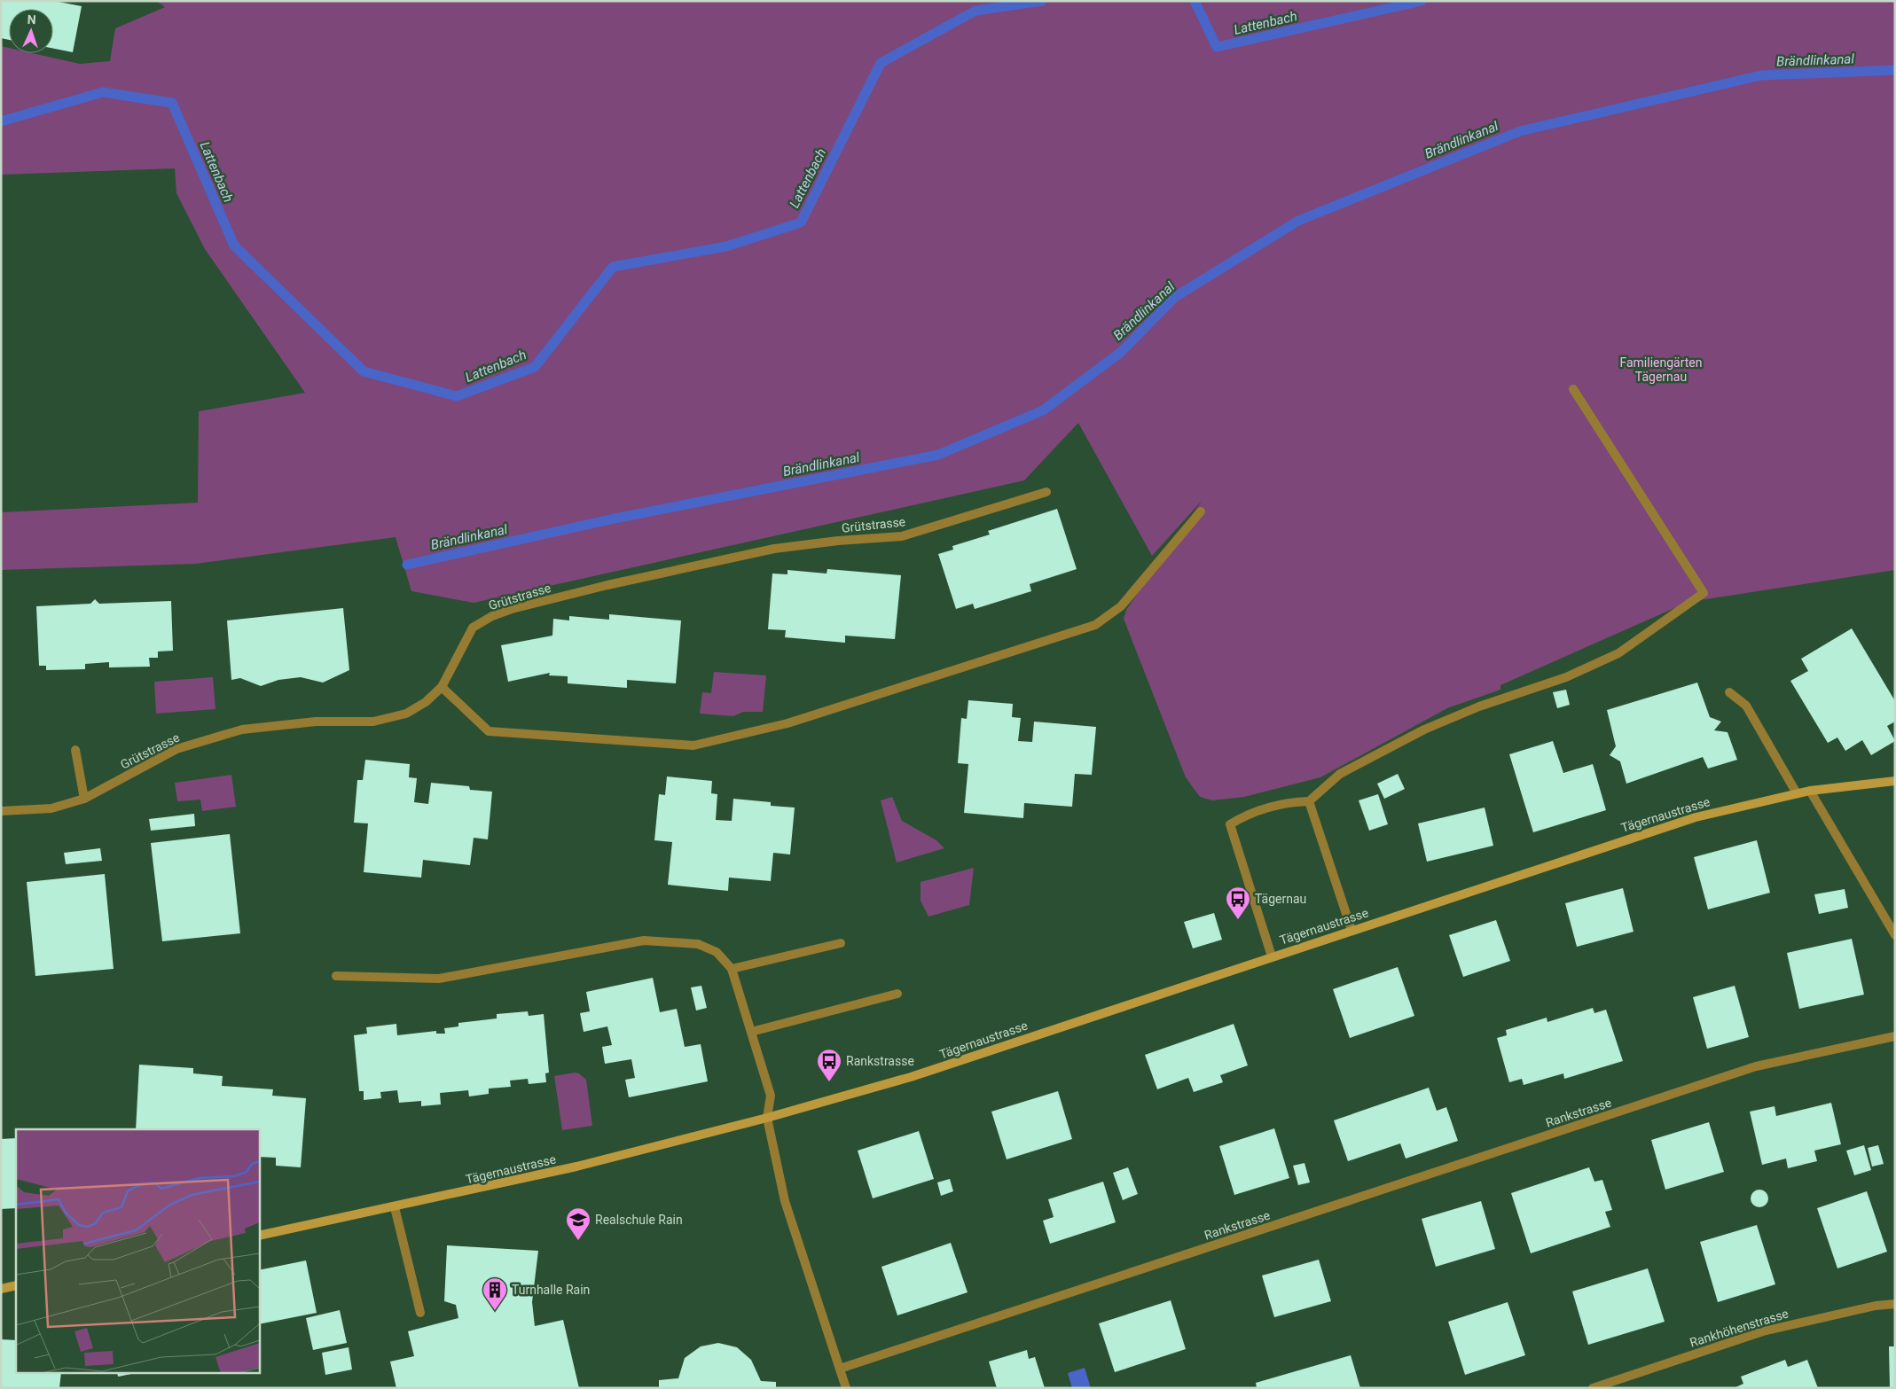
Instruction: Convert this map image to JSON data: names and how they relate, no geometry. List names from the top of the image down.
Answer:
{
  "streets": {
    "street": [
      "Grütstrasse",
      "Tägernaustrasse",
      "Rankstrasse",
      "Rankhöhenstrasse"
    ]
  },
  "water": ["Lattenbach", "Brändlinkanal"],
  "parks": ["Familiengärten Tägernau"],
  "places": {
    "bus stop": ["Tägernau", "Rankstrasse"],
    "school or university": ["Realschule Rain"],
    "building": ["Turnhalle Rain"]
  },
  "north": "top"
}
